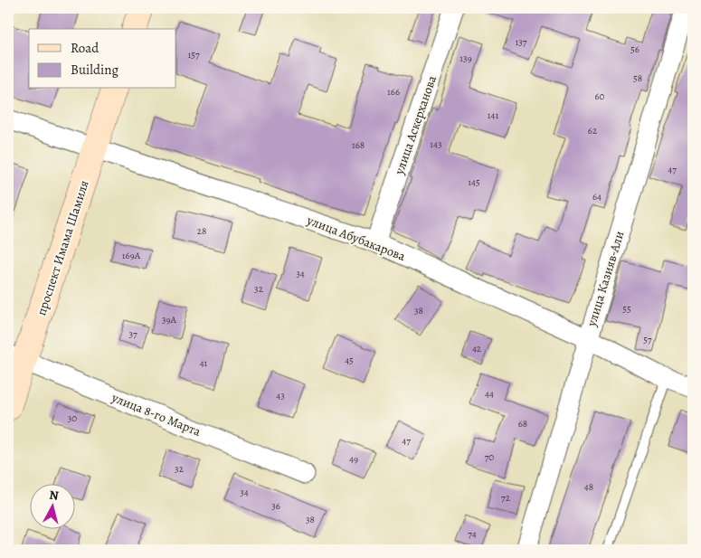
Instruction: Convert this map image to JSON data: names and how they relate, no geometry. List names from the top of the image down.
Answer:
{
  "streets": {
    "main road": ["проспект Имама Шамиля"],
    "street": [
      "улица Аскерханова",
      "улица Абубакарова",
      "улица Казияв-Али",
      "улица 8-го Марта"
    ]
  },
  "crossings": [
    ["улица Аскерханова", "улица Абубакарова"],
    ["улица Абубакарова", "проспект Имама Шамиля"],
    ["улица Абубакарова", "улица Казияв-Али"],
    ["проспект Имама Шамиля", "улица 8-го Марта"]
  ],
  "house_numbers": [
    "137",
    "56",
    "157",
    "139",
    "58",
    "166",
    "60",
    "141",
    "62",
    "143",
    "168",
    "47",
    "145",
    "64",
    "28",
    "169А",
    "34",
    "32",
    "55",
    "38",
    "39А",
    "37",
    "57",
    "42",
    "45",
    "41",
    "44",
    "43",
    "30",
    "68",
    "47",
    "70",
    "49",
    "32",
    "48",
    "34",
    "72",
    "36",
    "38",
    "74"
  ],
  "legend": ["Road", "Building"],
  "north": "top"
}
